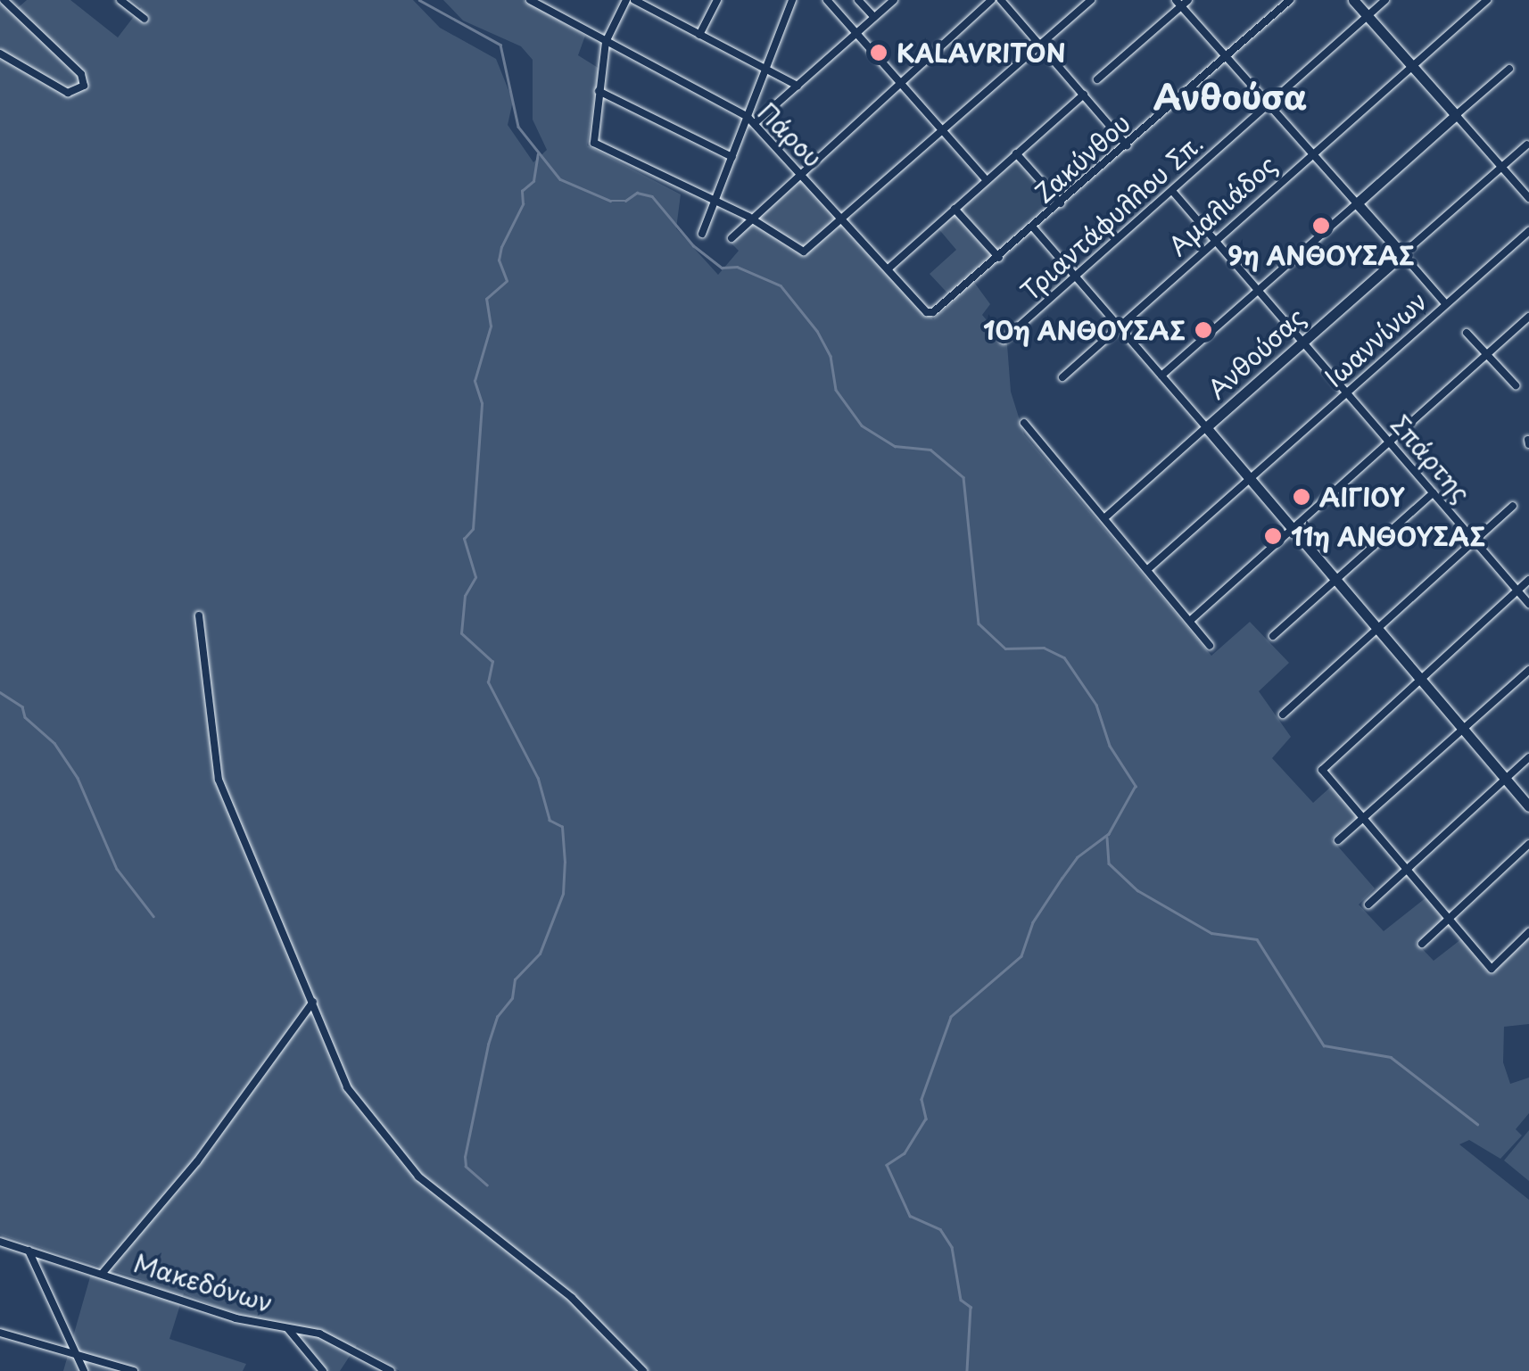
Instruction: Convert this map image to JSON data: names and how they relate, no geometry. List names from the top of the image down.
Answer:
{
  "streets": {
    "street": [
      "Πάρου",
      "Ζακύνθου",
      "Αμαλιάδος",
      "Τριαντάφυλλου Σπ.",
      "Ιωαννίνων",
      "Ανθούσας",
      "Σπάρτης",
      "Μακεδόνων"
    ]
  },
  "crossings": [
    ["Πάρου", "Ζακύνθου"],
    ["Αμαλιάδος", "Σπάρτης"],
    ["Τριαντάφυλλου Σπ.", "Σπάρτης"],
    ["Ιωαννίνων", "Ανθούσας"],
    ["Ιωαννίνων", "Σπάρτης"],
    ["Ανθούσας", "Σπάρτης"]
  ],
  "districts": ["Ανθούσα"],
  "places": [
    "KALAVRITON",
    "9η ΑΝΘΟΥΣΑΣ",
    "10η ΑΝΘΟΥΣΑΣ",
    "ΑΙΓΙΟΥ",
    "11η ΑΝΘΟΥΣΑΣ"
  ]
}
